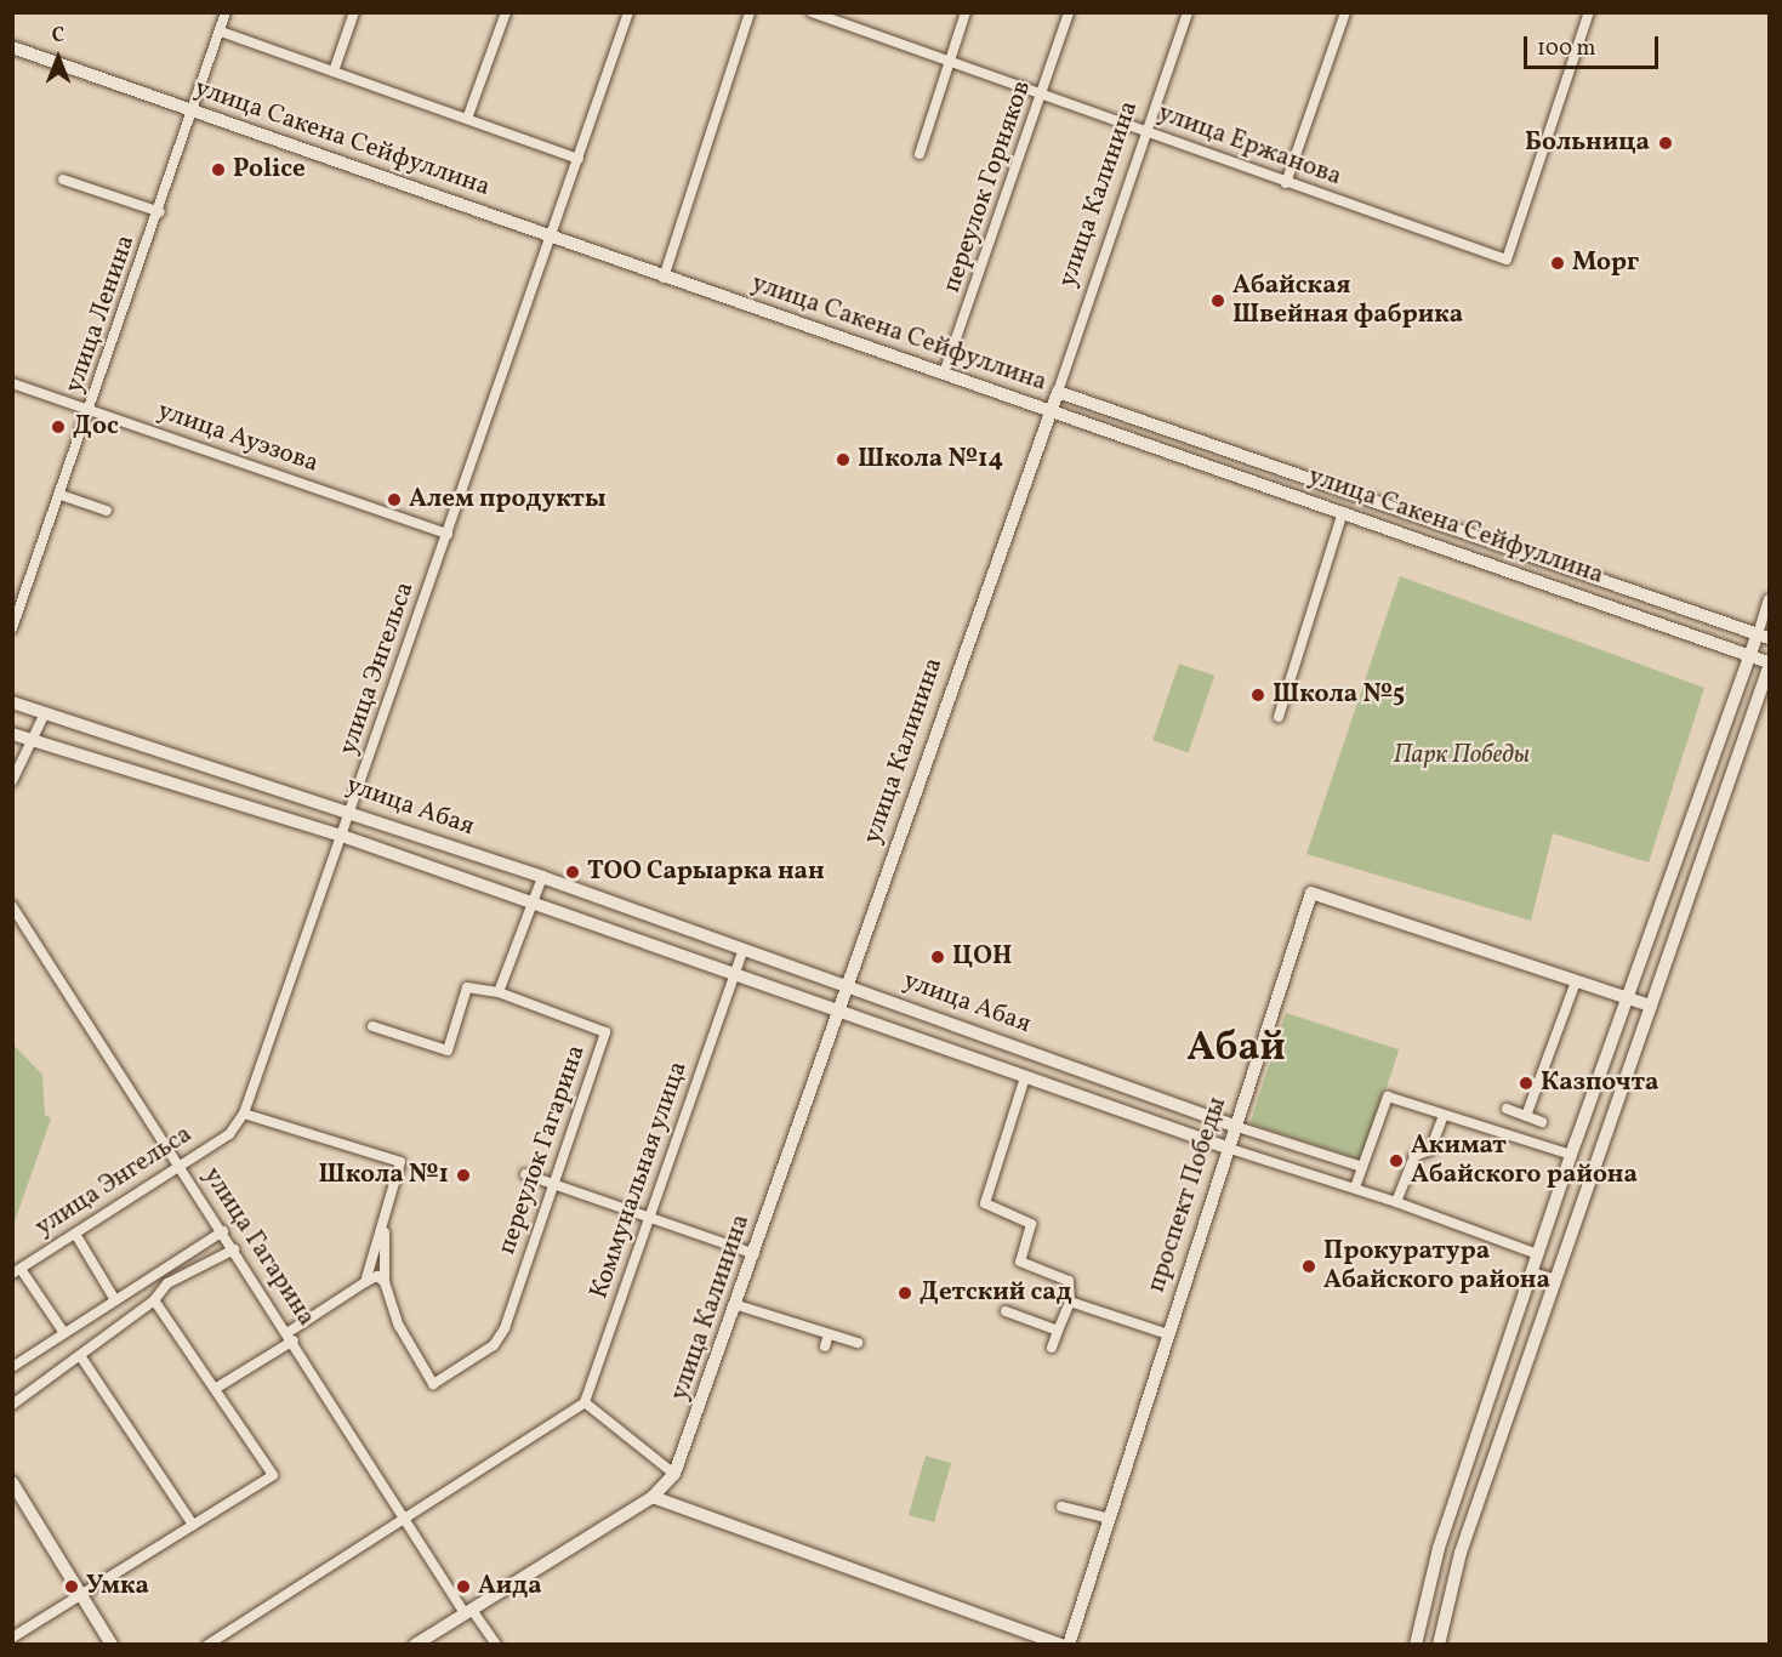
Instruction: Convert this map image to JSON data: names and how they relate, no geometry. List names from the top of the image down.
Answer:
{
  "streets": {
    "street": [
      "улица Сакена Сейфуллина",
      "улица Ержанова",
      "переулок Горняков",
      "улица Калинина",
      "улица Ленина",
      "улица Ауэзова",
      "улица Энгельса",
      "улица Абая",
      "переулок Гагарина",
      "Коммунальная улица",
      "проспект Победы",
      "улица Гагарина"
    ]
  },
  "crossings": [
    ["улица Сакена Сейфуллина", "переулок Горняков"],
    ["улица Сакена Сейфуллина", "улица Калинина"],
    ["улица Сакена Сейфуллина", "улица Ленина"],
    ["улица Сакена Сейфуллина", "улица Энгельса"],
    ["улица Ержанова", "переулок Горняков"],
    ["улица Ержанова", "улица Калинина"],
    ["улица Калинина", "улица Абая"],
    ["улица Калинина", "улица Гагарина"],
    ["улица Ленина", "улица Ауэзова"],
    ["улица Ауэзова", "улица Энгельса"],
    ["улица Энгельса", "улица Абая"],
    ["улица Энгельса", "улица Гагарина"],
    ["улица Абая", "Коммунальная улица"]
  ],
  "districts": ["Абай"],
  "parks": ["Парк Победы"],
  "places": [
    "Больница",
    "Police",
    "Морг",
    "Абайская Швейная фабрика",
    "Дос",
    "Школа №14",
    "Алем продукты",
    "Школа №5",
    "ТОО Сарыарка нан",
    "ЦОН",
    "Казпочта",
    "Акимат Абайского района",
    "Школа №1",
    "Прокуратура Абайского района",
    "Детский сад",
    "Умка",
    "Аида"
  ],
  "scale_bar": "100 m",
  "north": "top"
}
